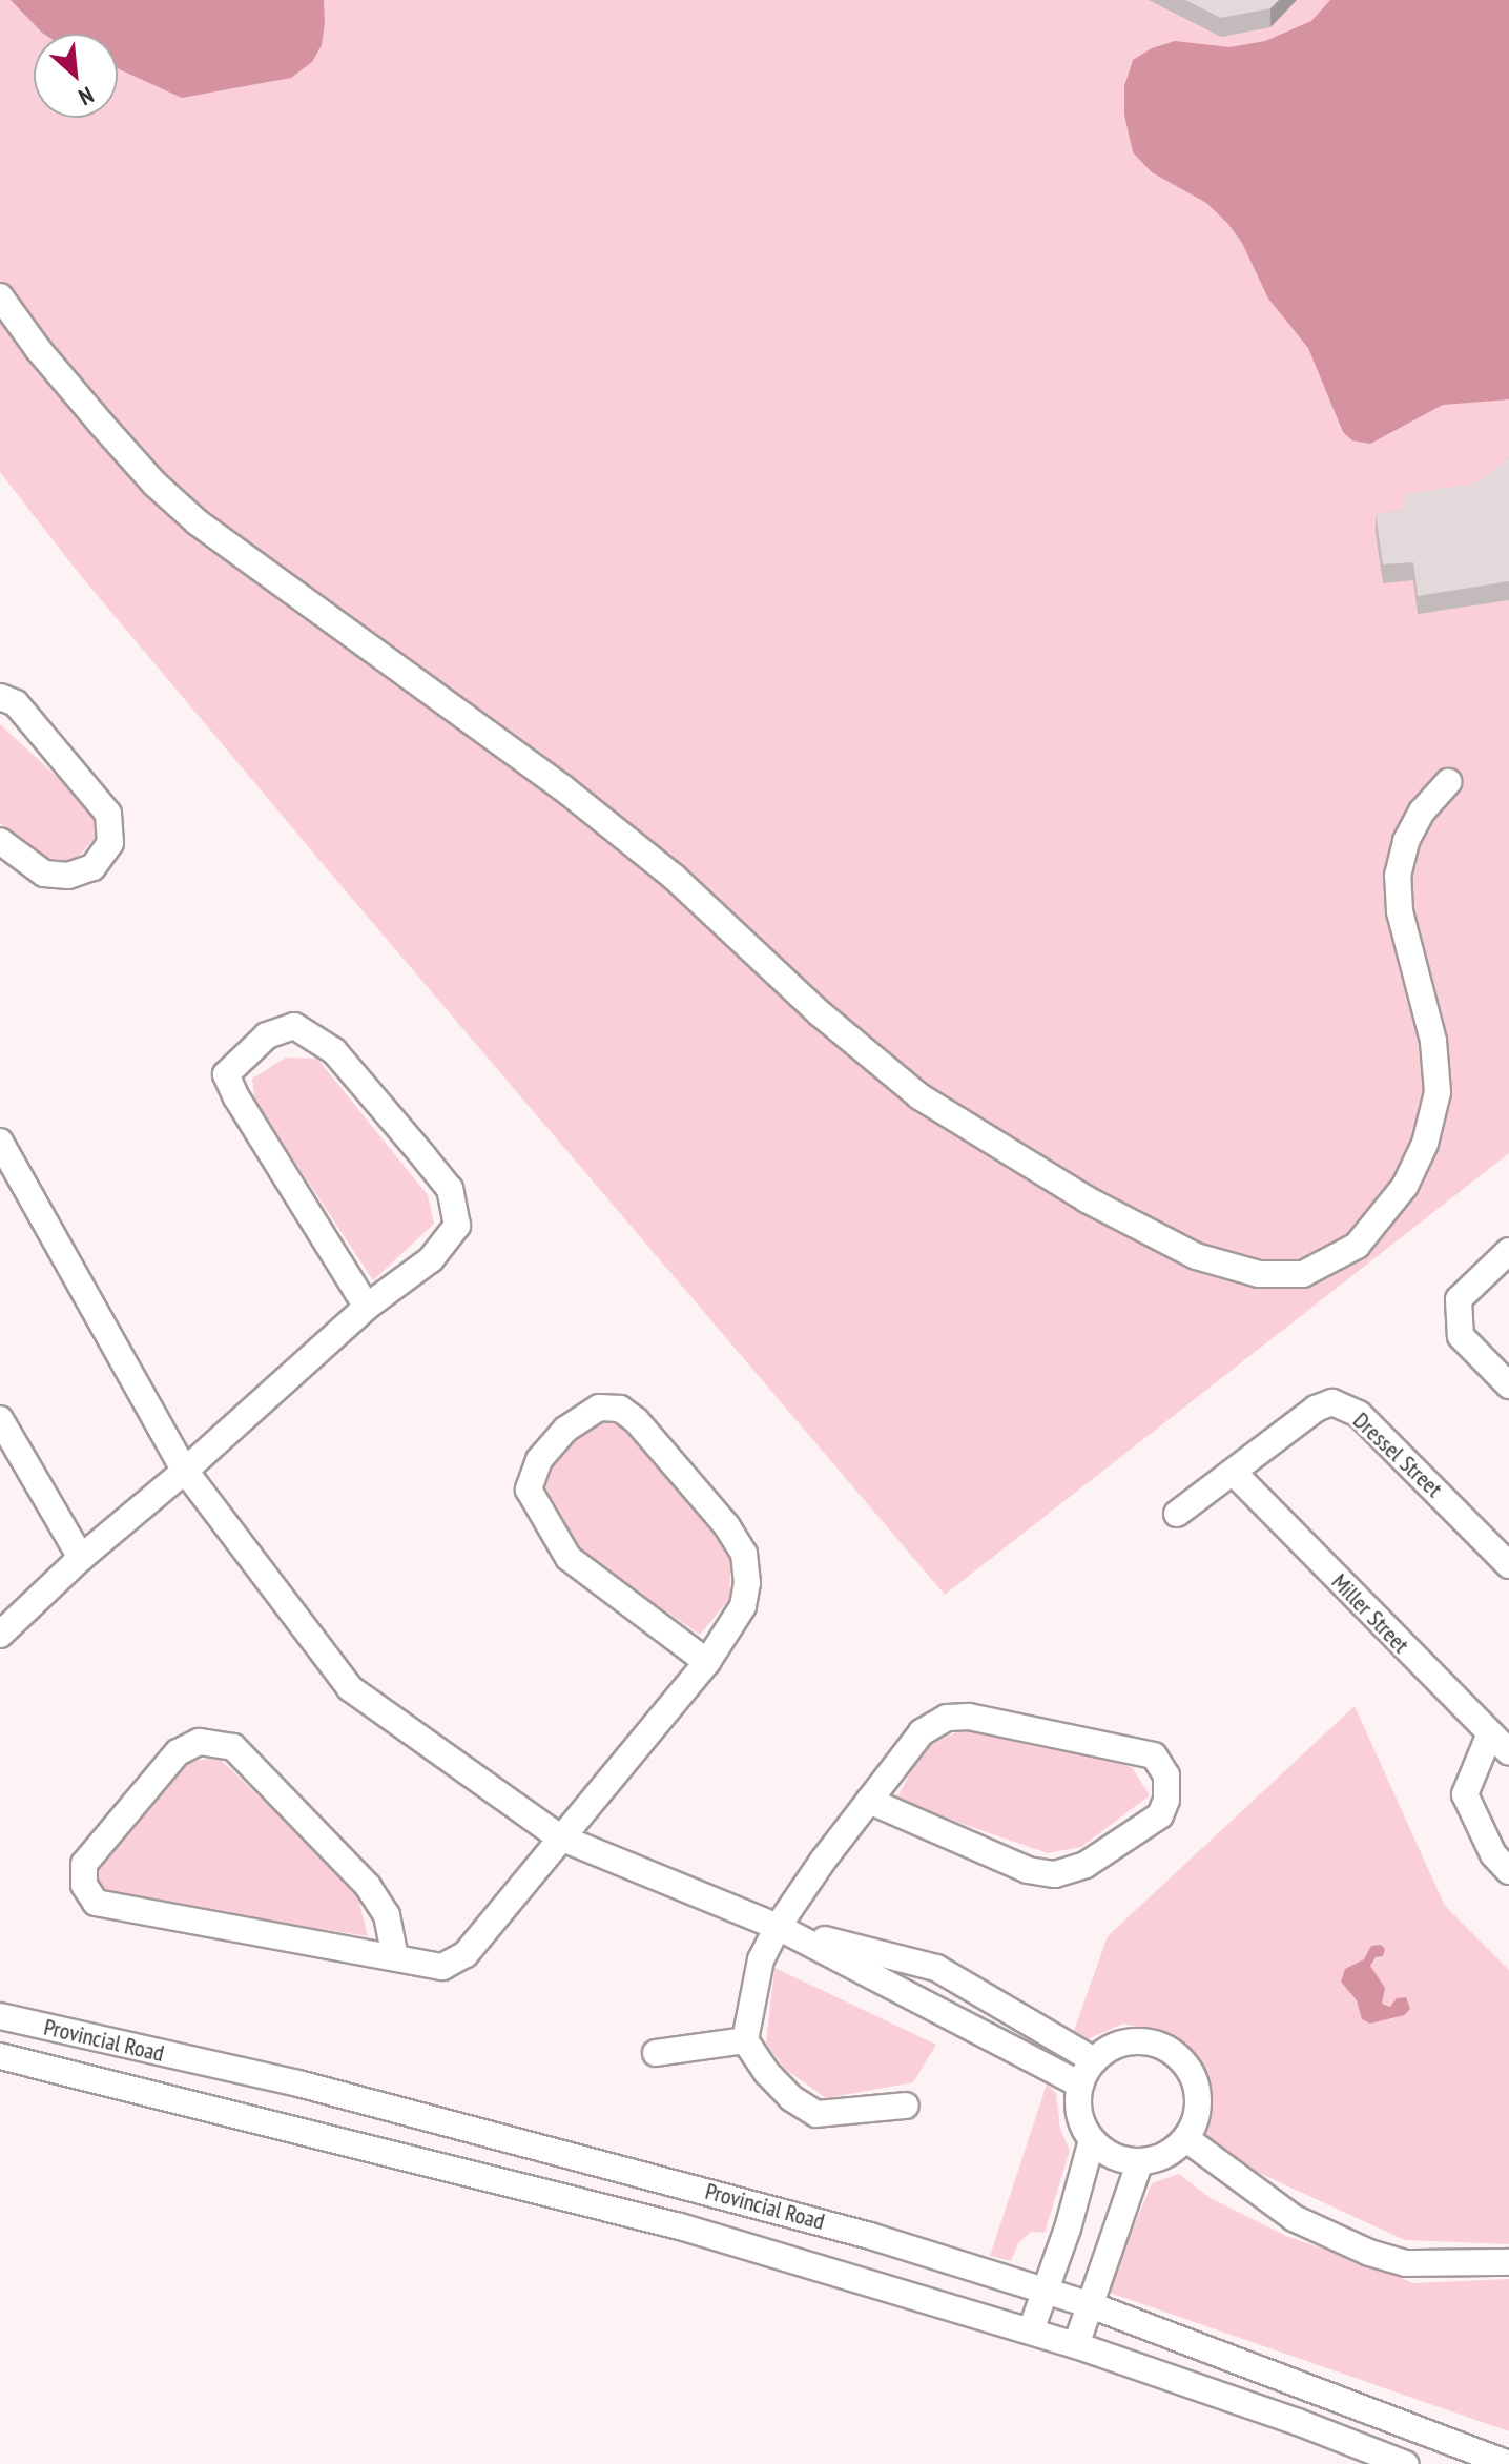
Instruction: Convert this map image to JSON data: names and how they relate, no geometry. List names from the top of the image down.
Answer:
{
  "streets": {
    "street": ["Dressel Street", "Miller Street", "Provincial Road"]
  },
  "crossings": [
    ["Dressel Street", "Miller Street"]
  ],
  "north": "bottom right"
}
